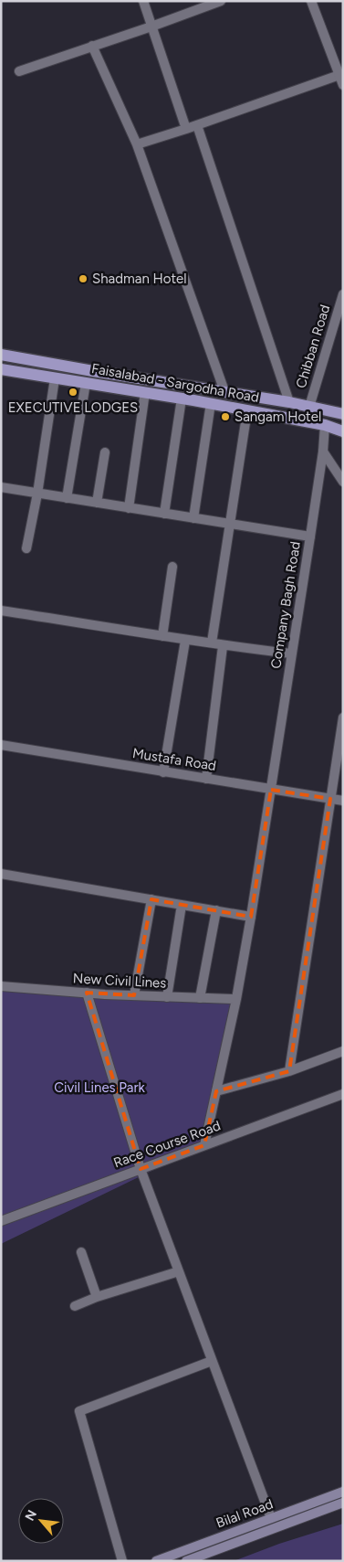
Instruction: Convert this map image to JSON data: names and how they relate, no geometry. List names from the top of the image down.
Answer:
{
  "streets": {
    "main road": ["Faisalabad - Sargodha Road", "Bilal Road"],
    "street": [
      "Chibban Road",
      "Company Bagh Road",
      "Mustafa Road",
      "New Civil Lines",
      "Race Course Road"
    ]
  },
  "crossings": [
    ["Chibban Road", "Faisalabad - Sargodha Road"],
    ["Faisalabad - Sargodha Road", "Company Bagh Road"],
    ["Company Bagh Road", "Mustafa Road"],
    ["Company Bagh Road", "New Civil Lines"],
    ["Company Bagh Road", "Race Course Road"]
  ],
  "parks": ["Civil Lines Park"],
  "places": ["Shadman Hotel", "EXECUTIVE LODGES", "Sangam Hotel"],
  "north": "top left"
}
